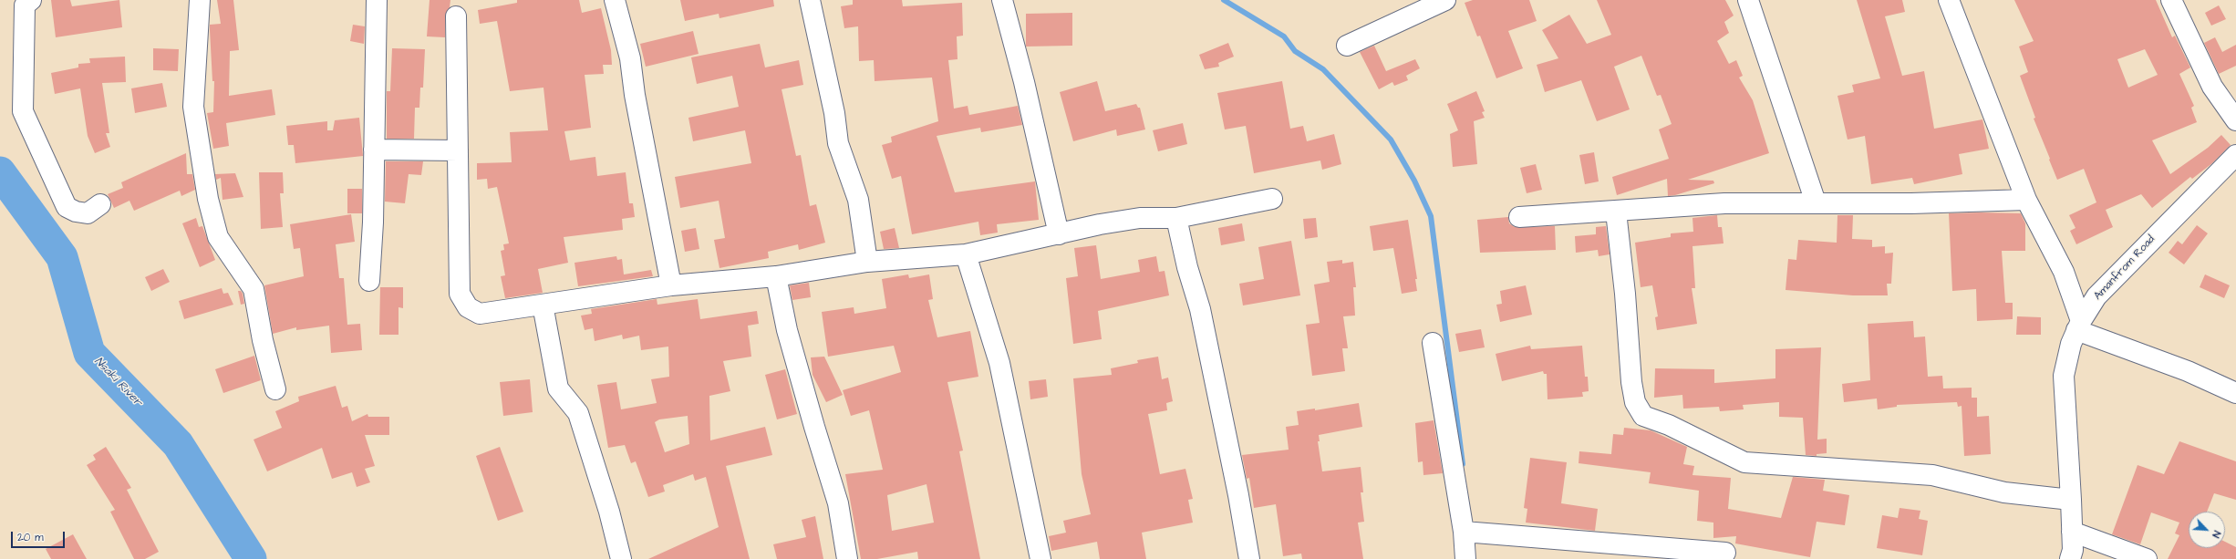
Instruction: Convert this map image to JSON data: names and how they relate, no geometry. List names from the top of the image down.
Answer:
{
  "streets": {
    "street": ["Amanfrom Road"]
  },
  "water": ["Nsaki River"],
  "scale_bar": "20 m",
  "north": "bottom right"
}
